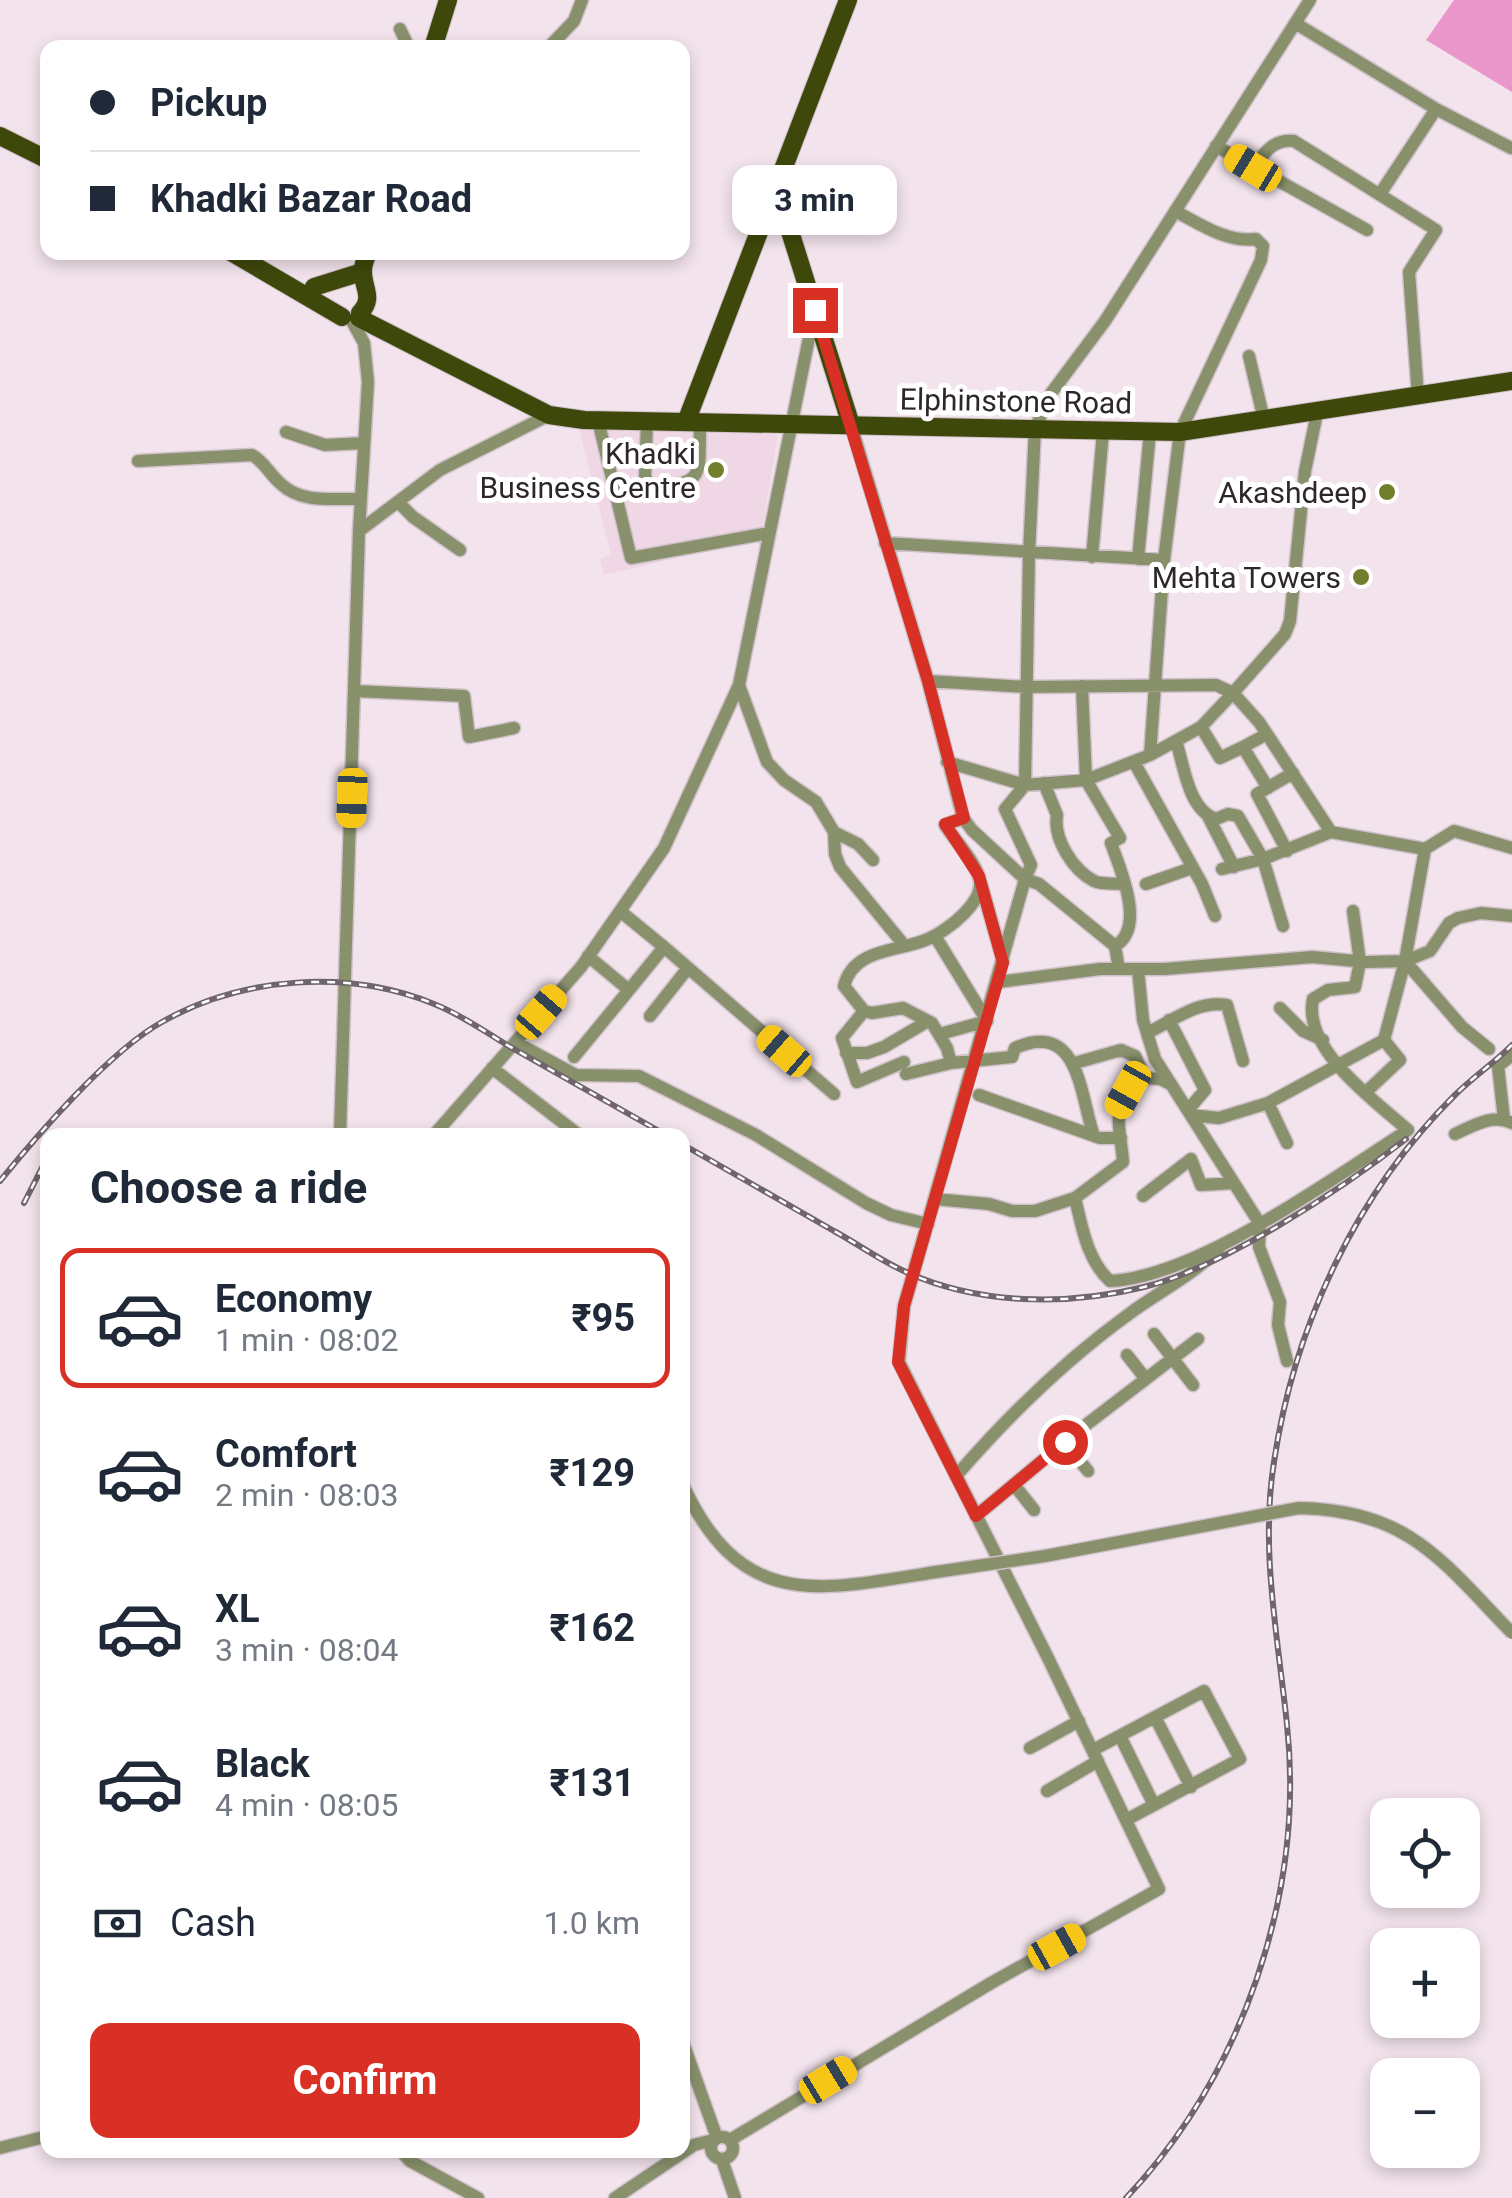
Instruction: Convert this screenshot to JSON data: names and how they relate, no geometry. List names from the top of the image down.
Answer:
{
  "streets": {
    "main road": ["Elphinstone Road"]
  },
  "places": ["Khadki Business Centre", "Akashdeep", "Mehta Towers"],
  "page": {
    "banner": ["Pickup", "Khadki Bazar Road"],
    "bubble": "3 min",
    "heading": "Choose a ride",
    "list": [
      {
        "name": "Economy",
        "note": "1 min · 08:02",
        "value": "₹95"
      },
      {
        "name": "Comfort",
        "note": "2 min · 08:03",
        "value": "₹129"
      },
      {
        "name": "XL",
        "note": "3 min · 08:04",
        "value": "₹162"
      },
      {
        "name": "Black",
        "note": "4 min · 08:05",
        "value": "₹131"
      }
    ],
    "map_buttons": ["+", "−"],
    "pay": ["Cash", "1.0 km"],
    "buttons": "Confirm"
  }
}
